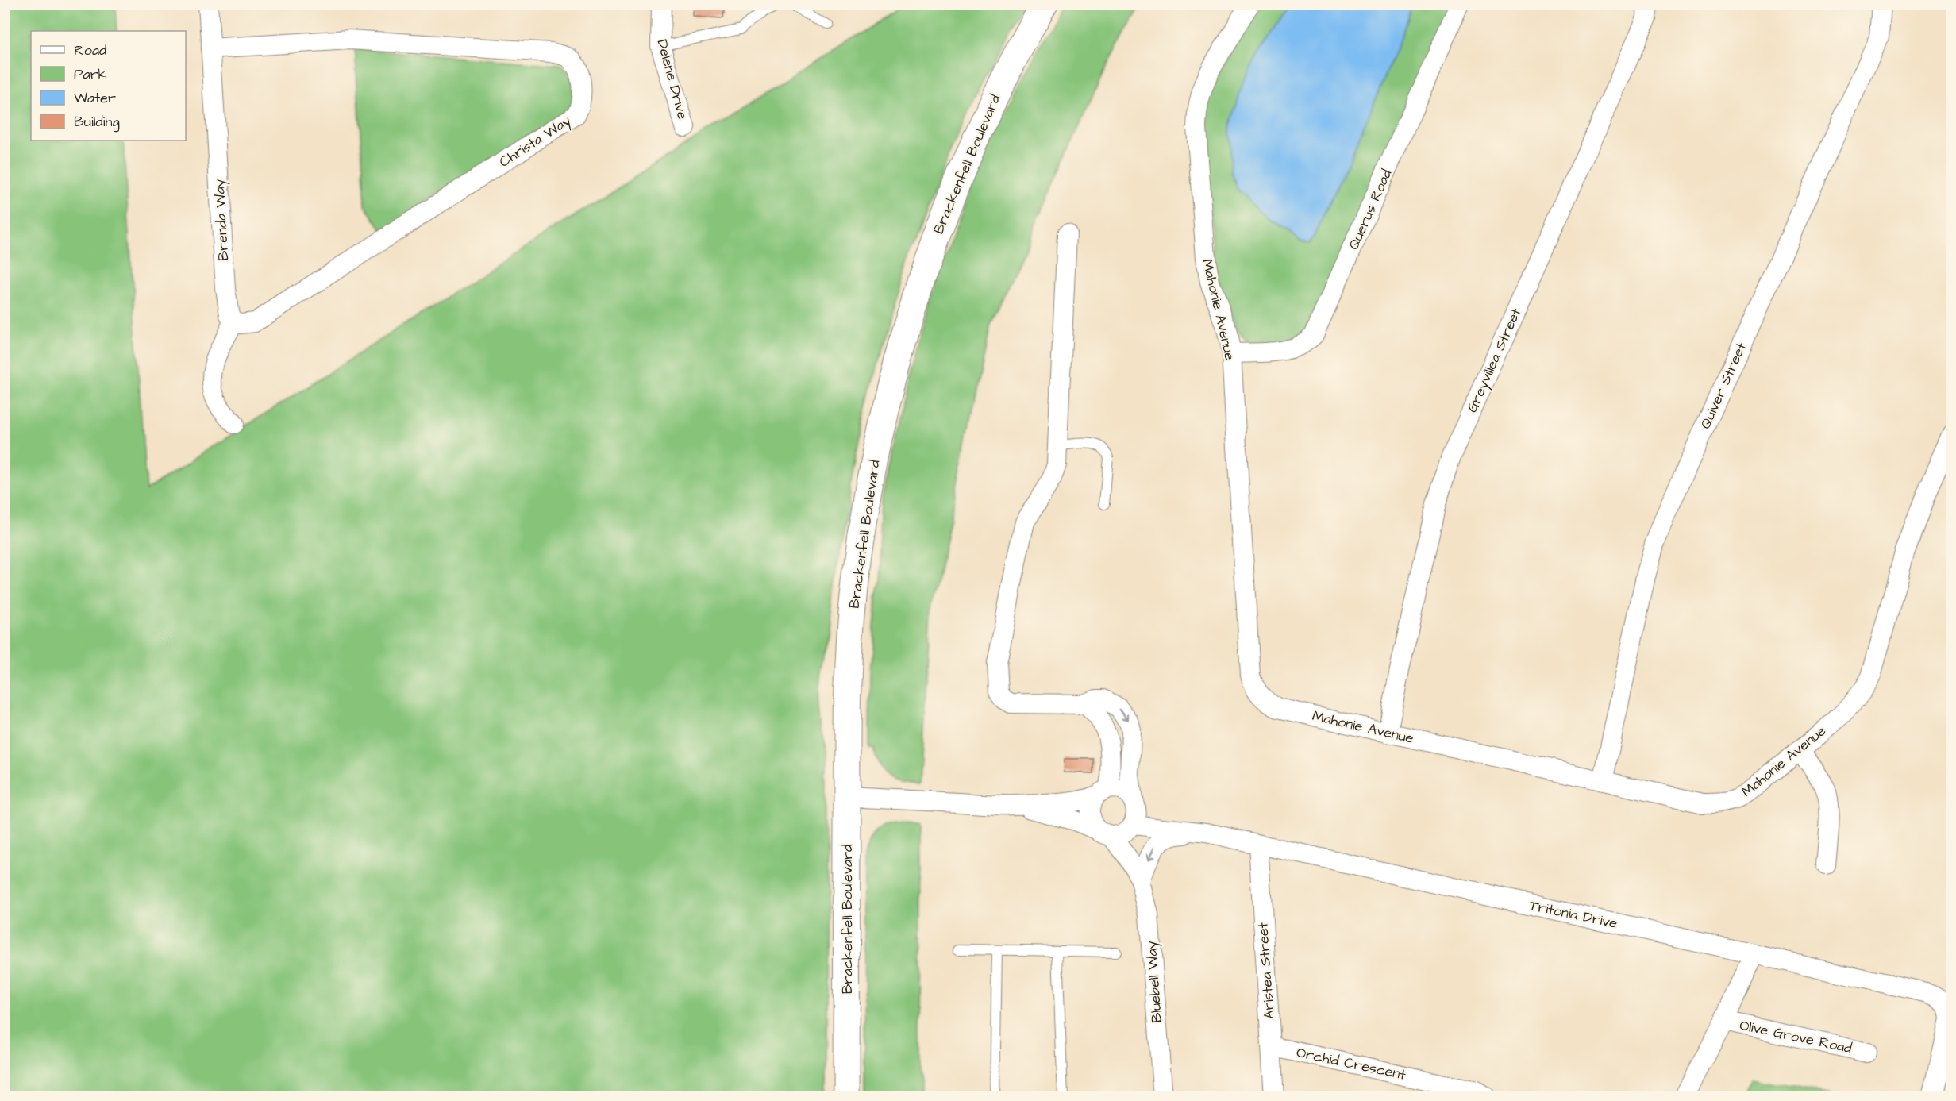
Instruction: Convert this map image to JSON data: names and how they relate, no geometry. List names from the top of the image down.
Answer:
{
  "streets": {
    "street": [
      "Delene Drive",
      "Christa Way",
      "Brackenfell Boulevard",
      "Querus Road",
      "Brenda Way",
      "Mahonie Avenue",
      "Greyvillea Street",
      "Quiver Street",
      "Tritonia Drive",
      "Aristea Street",
      "Bluebell Way",
      "Olive Grove Road",
      "Orchid Crescent"
    ]
  },
  "crossings": [
    ["Christa Way", "Brenda Way"],
    ["Querus Road", "Mahonie Avenue"],
    ["Mahonie Avenue", "Greyvillea Street"],
    ["Mahonie Avenue", "Quiver Street"],
    ["Tritonia Drive", "Aristea Street"],
    ["Tritonia Drive", "Olive Grove Road"],
    ["Aristea Street", "Orchid Crescent"]
  ],
  "legend": [
    "Road",
    "Park",
    "Water",
    "Building"
  ]
}
